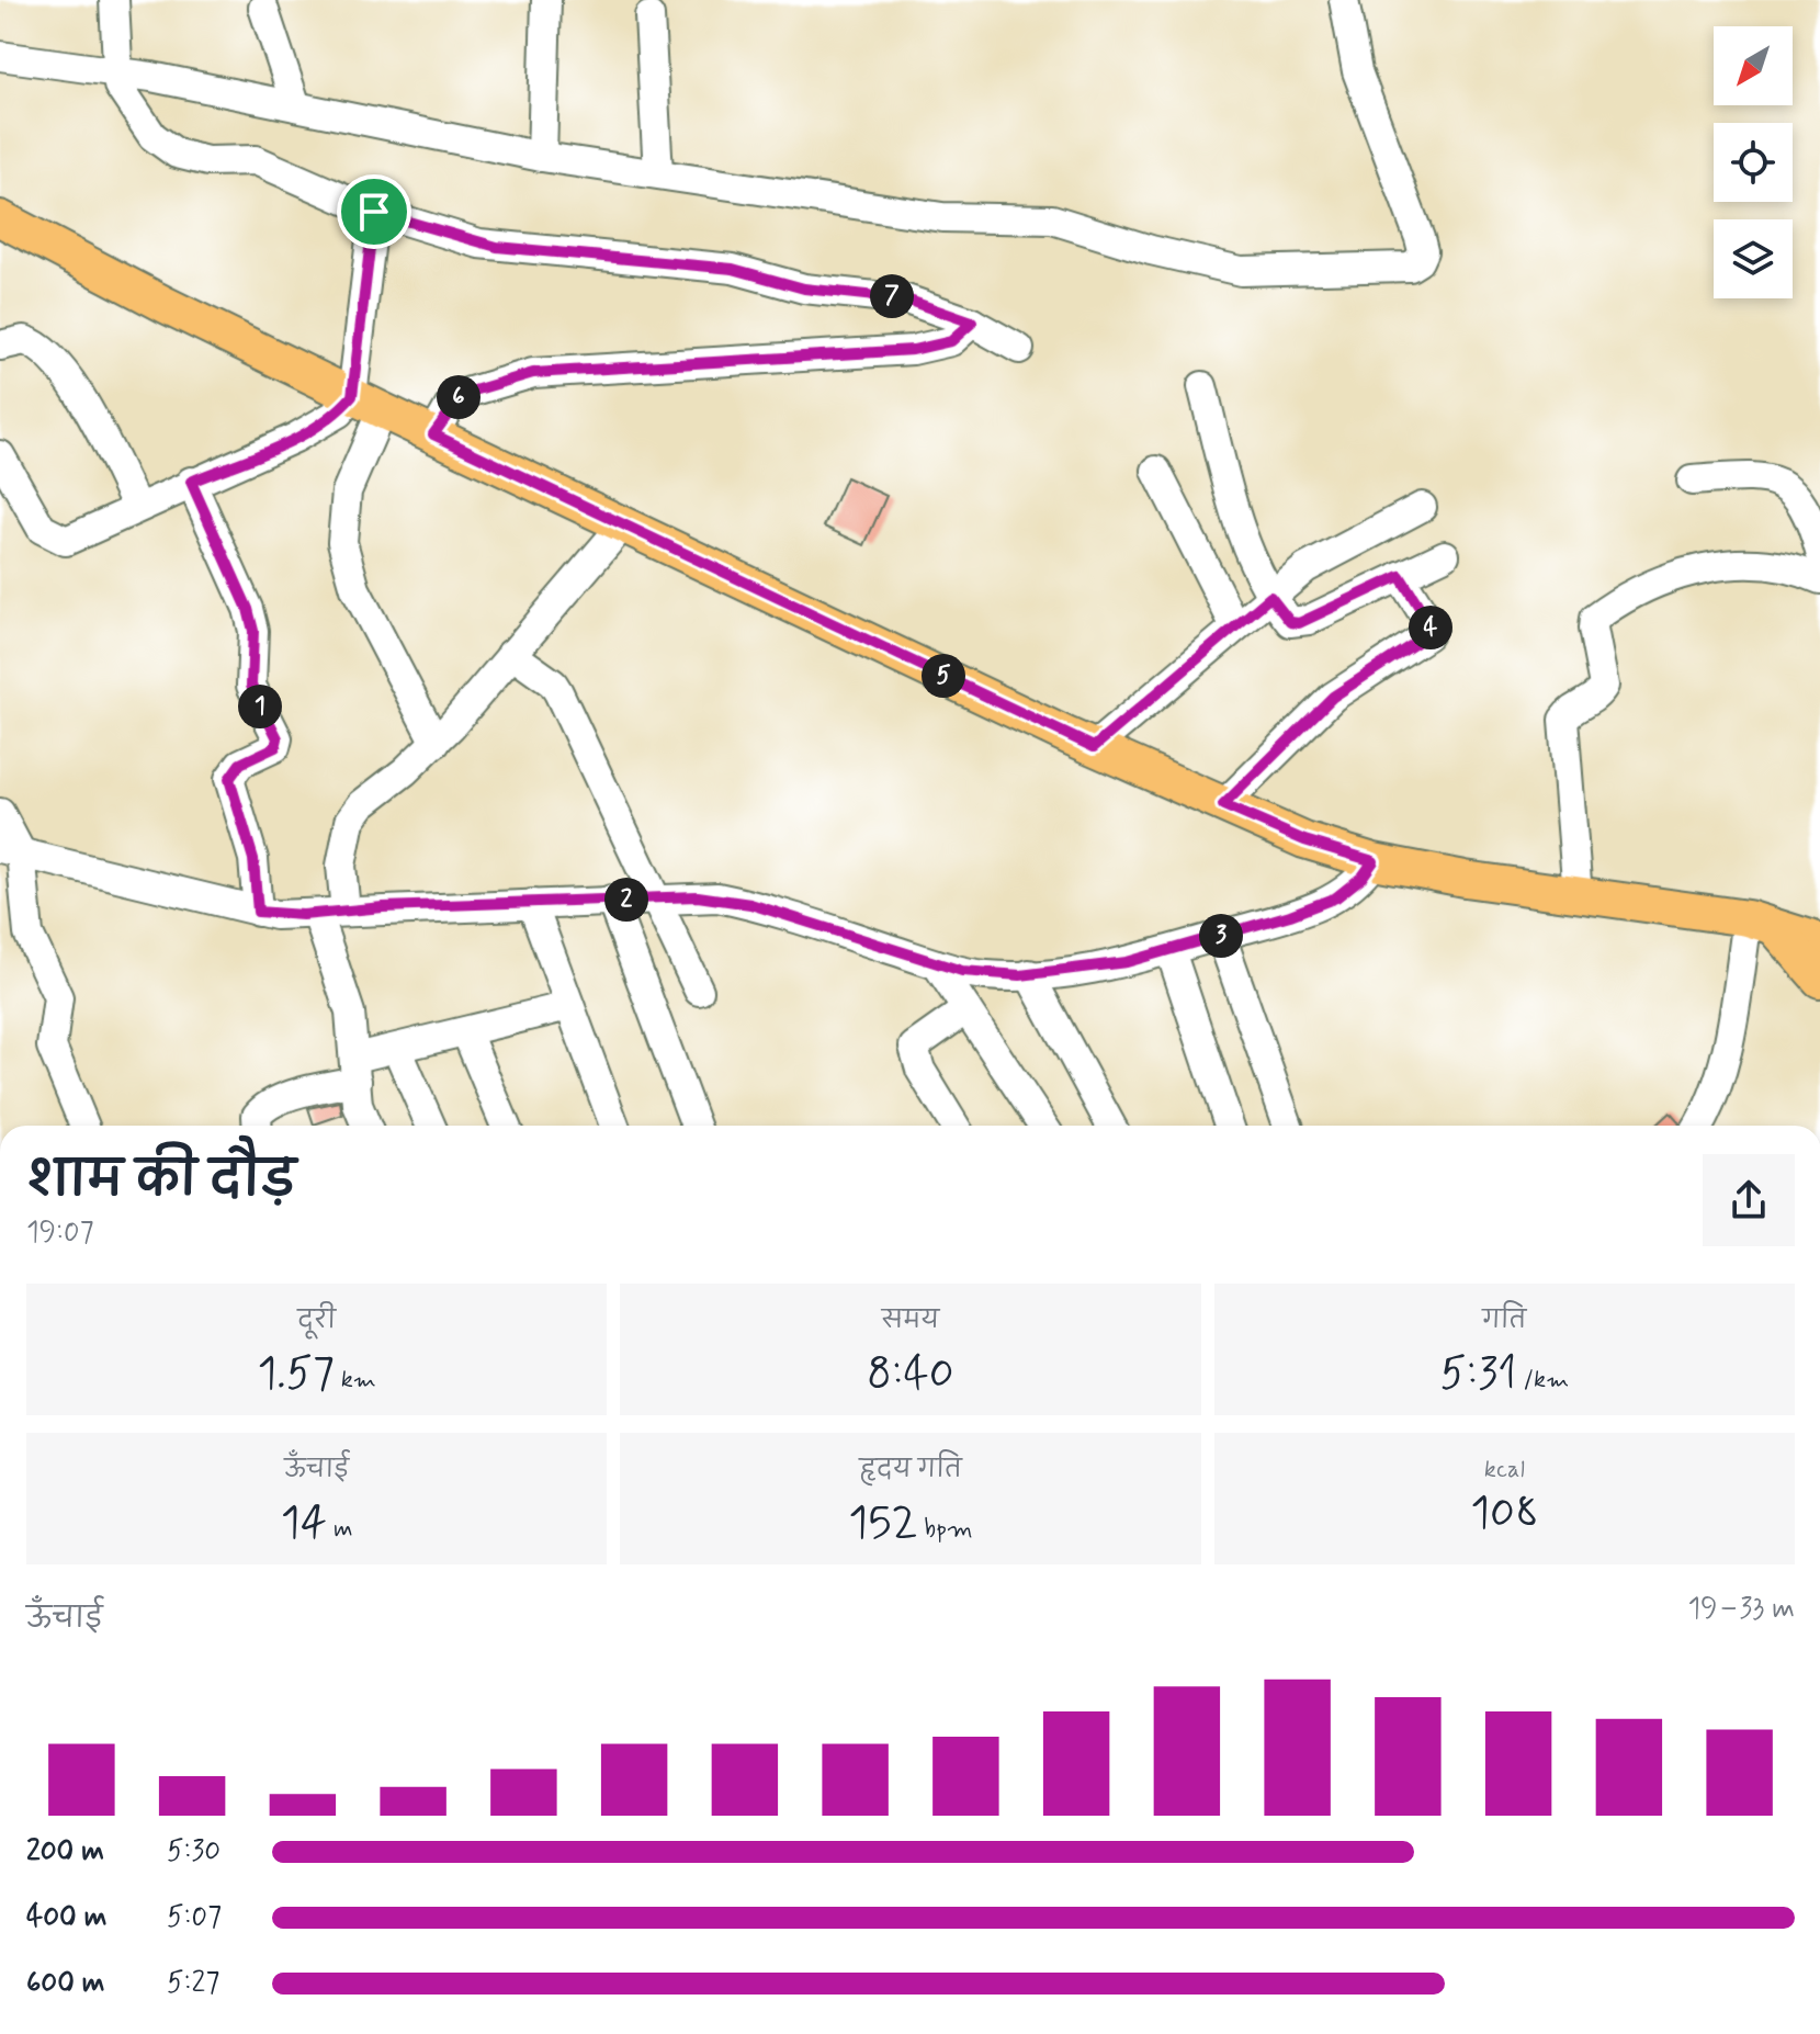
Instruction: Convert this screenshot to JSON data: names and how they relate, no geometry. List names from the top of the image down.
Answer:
{
  "north": "bottom left",
  "page": {
    "pins": [
      "7",
      "6",
      "4",
      "5",
      "1",
      "2",
      "3"
    ],
    "heading": ["शाम की दौड़", "19:07"],
    "stats": [
      ["दूरी", "1.57 km"],
      ["समय", "8:40"],
      ["गति", "5:31 /km"],
      ["ऊँचाई", "14 m"],
      ["हृदय गति", "152 bpm"],
      ["kcal", "108"]
    ],
    "chart": ["ऊँचाई", "19–33 m"],
    "list": [
      {
        "name": "200 m",
        "note": "5:30"
      },
      {
        "name": "400 m",
        "note": "5:07"
      },
      {
        "name": "600 m",
        "note": "5:27"
      }
    ]
  }
}
